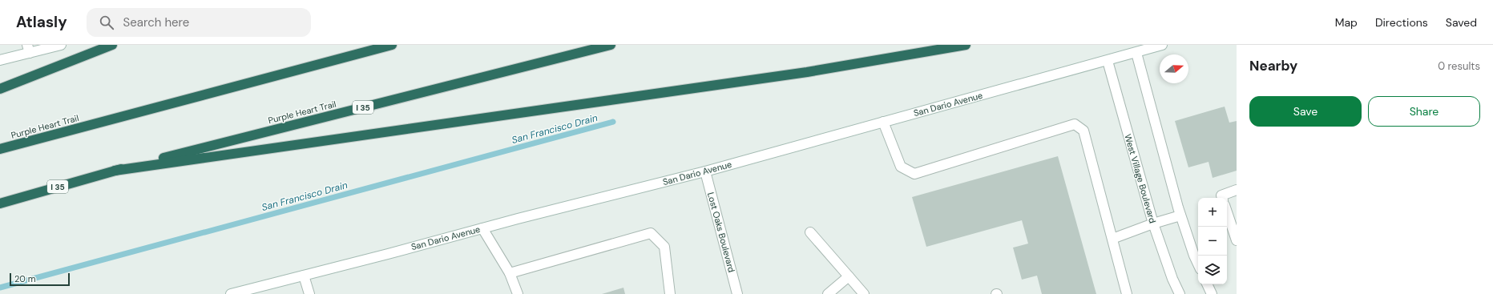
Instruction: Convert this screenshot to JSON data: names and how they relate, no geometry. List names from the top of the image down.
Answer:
{
  "streets": {
    "highway": ["I 35", "Purple Heart Trail"],
    "main road": ["San Dario Avenue", "West Village Boulevard", "Lost Oaks Boulevard"]
  },
  "crossings": [
    ["San Dario Avenue", "West Village Boulevard"],
    ["San Dario Avenue", "Lost Oaks Boulevard"]
  ],
  "water": ["San Francisco Drain"],
  "scale_bar": "20 m",
  "north": "right",
  "page": {
    "header": "Atlasly",
    "search": "Search here",
    "nav": ["Map", "Directions", "Saved"],
    "heading": ["Nearby", "0 results"],
    "buttons": ["Save", "Share"],
    "map_buttons": ["+", "−"],
    "scale": "20 m"
  }
}
